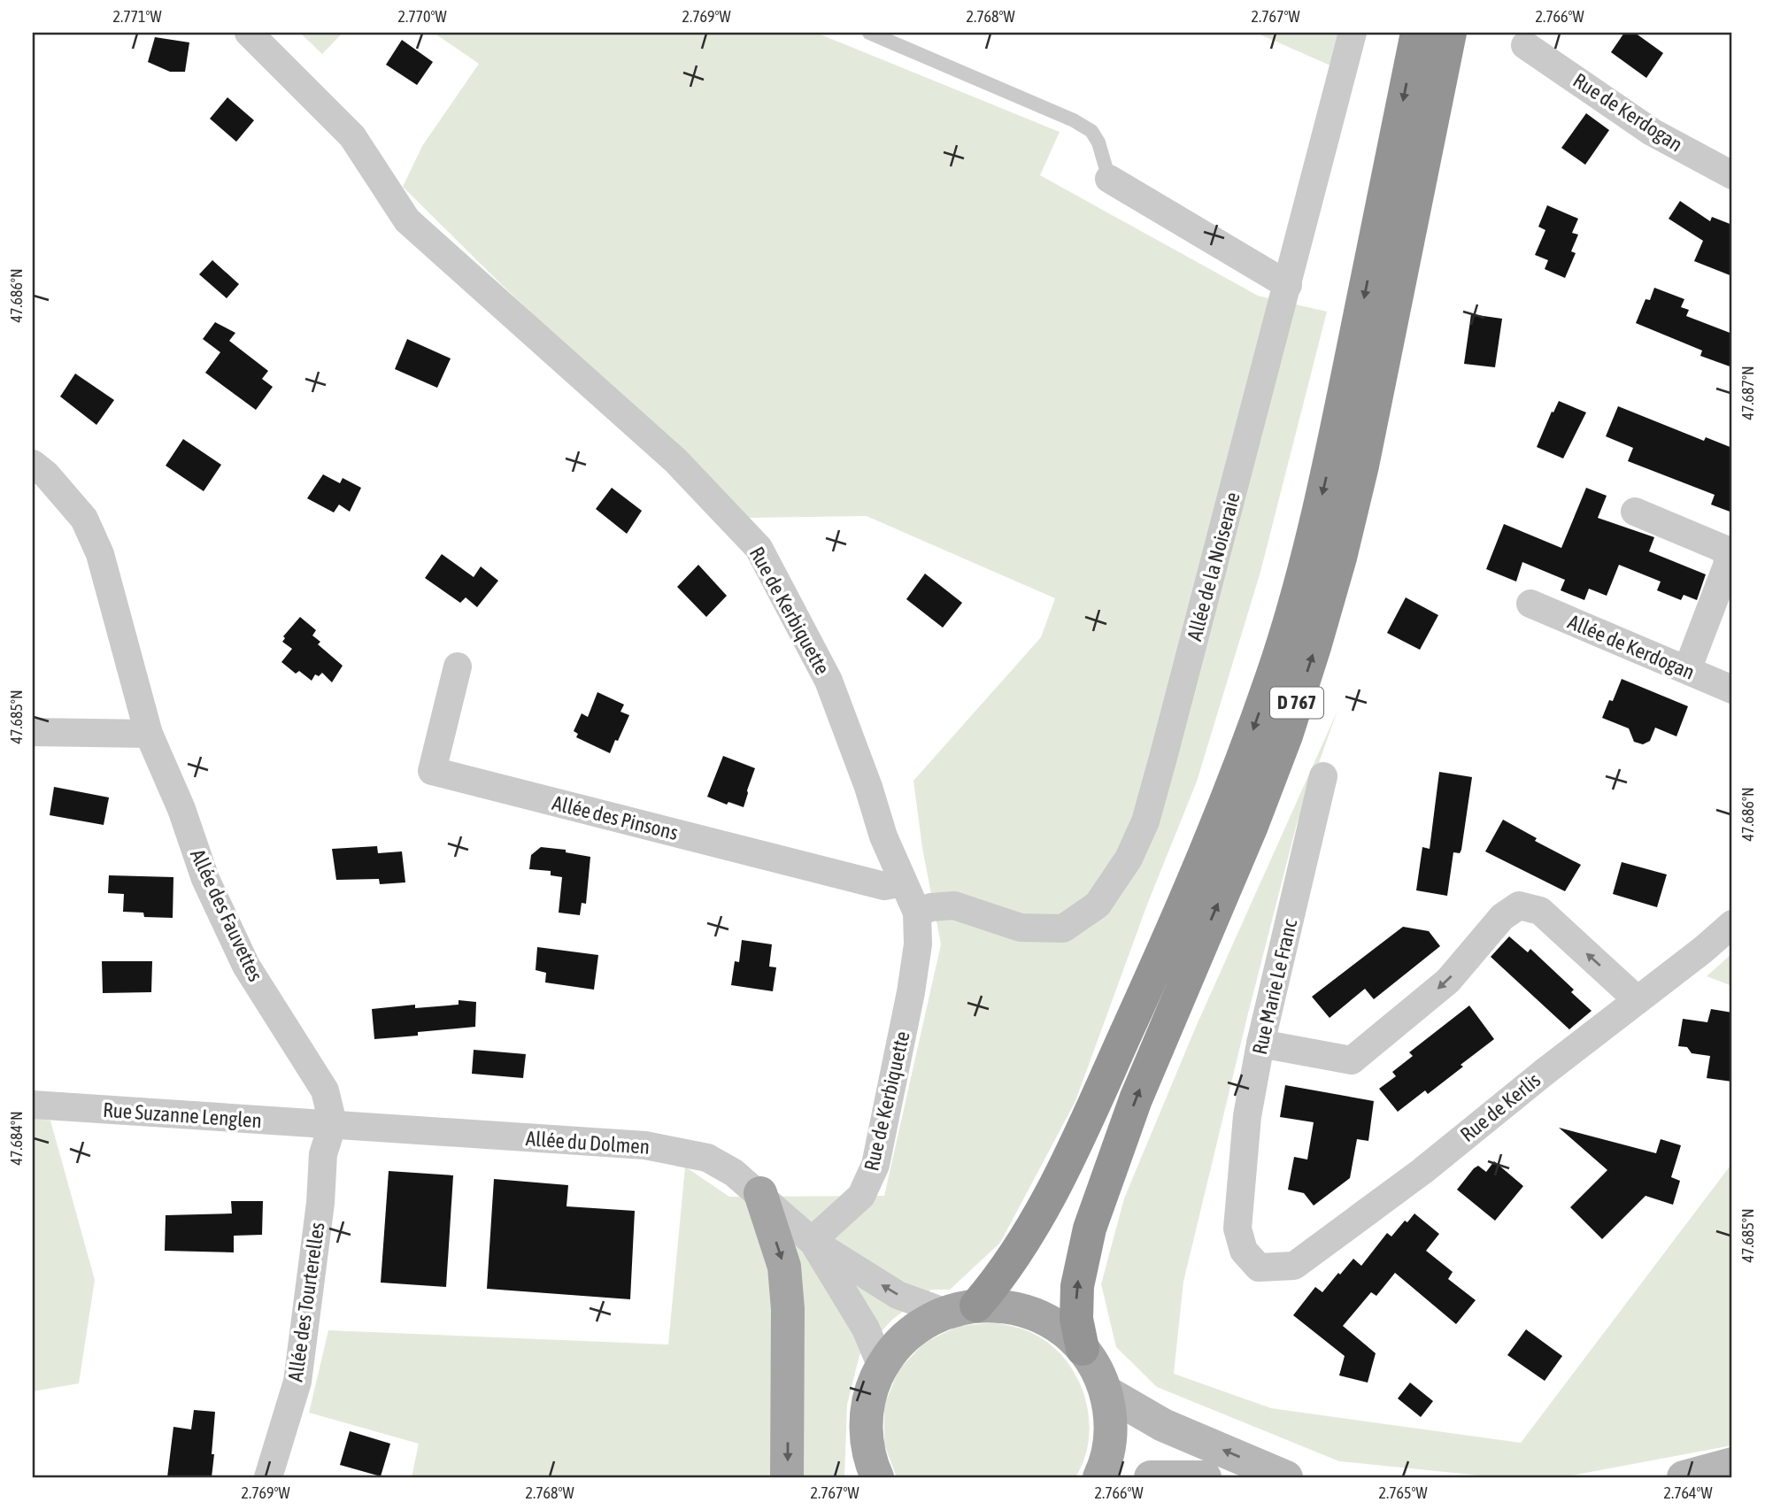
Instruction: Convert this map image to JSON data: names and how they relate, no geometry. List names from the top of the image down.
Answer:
{
  "streets": {
    "highway": ["D 767"],
    "street": [
      "Rue de Kerdogan",
      "Allée de la Noiseraie",
      "Rue de Kerbiquette",
      "Allée de Kerdogan",
      "Allée des Pinsons",
      "Allée des Fauvettes",
      "Rue Marie Le Franc",
      "Rue de Kerlis",
      "Rue Suzanne Lenglen",
      "Allée du Dolmen",
      "Allée des Tourterelles"
    ]
  },
  "crossings": [
    ["Allée de la Noiseraie", "Rue de Kerbiquette"],
    ["Rue de Kerbiquette", "Allée des Pinsons"],
    ["Rue de Kerbiquette", "Allée du Dolmen"],
    ["D 767", "Allée du Dolmen"],
    ["Allée des Fauvettes", "Rue Suzanne Lenglen"],
    ["Allée des Fauvettes", "Allée du Dolmen"],
    ["Allée des Fauvettes", "Allée des Tourterelles"],
    ["Rue Marie Le Franc", "Rue de Kerlis"],
    ["Rue Suzanne Lenglen", "Allée du Dolmen"],
    ["Rue Suzanne Lenglen", "Allée des Tourterelles"],
    ["Allée du Dolmen", "Allée des Tourterelles"]
  ],
  "coordinates": [
    "2.771°W",
    "2.770°W",
    "2.769°W",
    "2.768°W",
    "2.767°W",
    "2.766°W",
    "47.686°N",
    "47.687°N",
    "47.685°N",
    "47.684°N",
    "2.765°W",
    "2.764°W"
  ]
}
